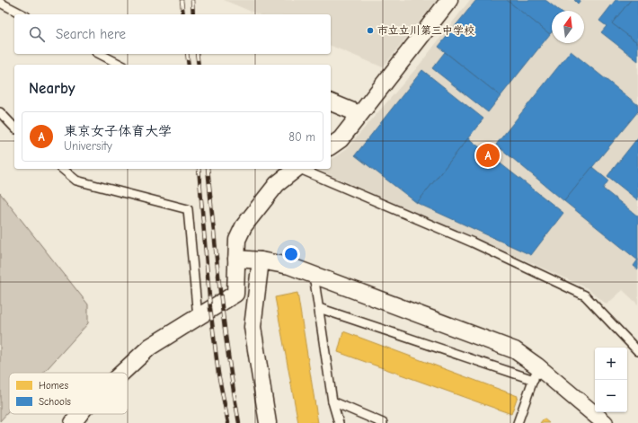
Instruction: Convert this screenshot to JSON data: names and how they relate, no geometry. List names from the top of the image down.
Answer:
{
  "places": ["市立立川第三中学校"],
  "legend": ["Homes", "Schools"],
  "north": "top",
  "page": {
    "search": "Search here",
    "heading": "Nearby",
    "list": [
      {
        "mark": "A",
        "name": "東京女子体育大学",
        "note": "University",
        "value": "80 m"
      }
    ],
    "pins": "A",
    "map_buttons": ["+", "−"]
  }
}
